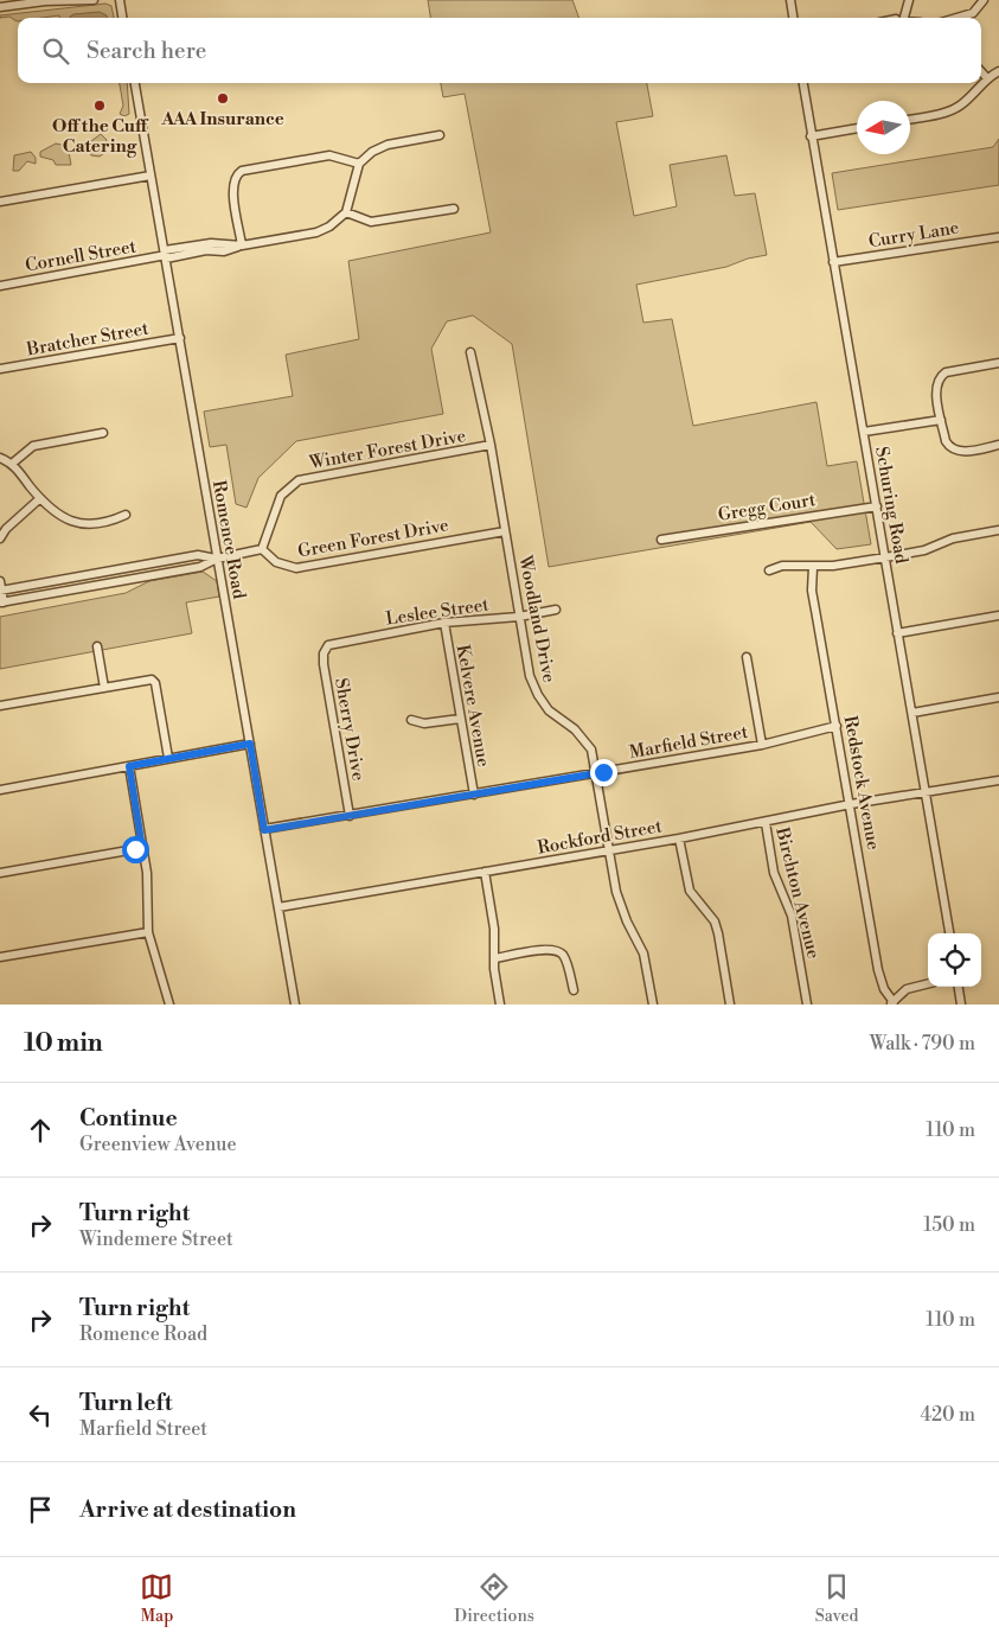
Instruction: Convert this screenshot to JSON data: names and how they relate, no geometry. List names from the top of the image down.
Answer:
{
  "streets": {
    "street": [
      "Curry Lane",
      "Cornell Street",
      "Bratcher Street",
      "Winter Forest Drive",
      "Schuring Road",
      "Gregg Court",
      "Green Forest Drive",
      "Romence Road",
      "Leslee Street",
      "Woodland Drive",
      "Kelvere Avenue",
      "Sherry Drive",
      "Marfield Street",
      "Redstock Avenue",
      "Rockford Street",
      "Birchton Avenue"
    ]
  },
  "crossings": [
    ["Curry Lane", "Schuring Road"],
    ["Cornell Street", "Romence Road"],
    ["Bratcher Street", "Romence Road"],
    ["Winter Forest Drive", "Green Forest Drive"],
    ["Winter Forest Drive", "Woodland Drive"],
    ["Schuring Road", "Gregg Court"],
    ["Schuring Road", "Rockford Street"],
    ["Green Forest Drive", "Woodland Drive"],
    ["Romence Road", "Marfield Street"],
    ["Romence Road", "Rockford Street"],
    ["Leslee Street", "Woodland Drive"],
    ["Leslee Street", "Kelvere Avenue"],
    ["Leslee Street", "Sherry Drive"],
    ["Woodland Drive", "Marfield Street"],
    ["Woodland Drive", "Rockford Street"],
    ["Kelvere Avenue", "Marfield Street"],
    ["Sherry Drive", "Marfield Street"],
    ["Marfield Street", "Redstock Avenue"],
    ["Redstock Avenue", "Rockford Street"],
    ["Rockford Street", "Birchton Avenue"]
  ],
  "places": ["AAA Insurance", "Off the Cuff Catering"],
  "north": "left",
  "page": {
    "search": "Search here",
    "heading": ["10 min", "Walk · 790 m"],
    "list": [
      ["Continue", "Greenview Avenue", "110 m"],
      ["Turn right", "Windemere Street", "150 m"],
      ["Turn right", "Romence Road", "110 m"],
      ["Turn left", "Marfield Street", "420 m"],
      "Arrive at destination"
    ],
    "nav": ["Map", "Directions", "Saved"]
  }
}
